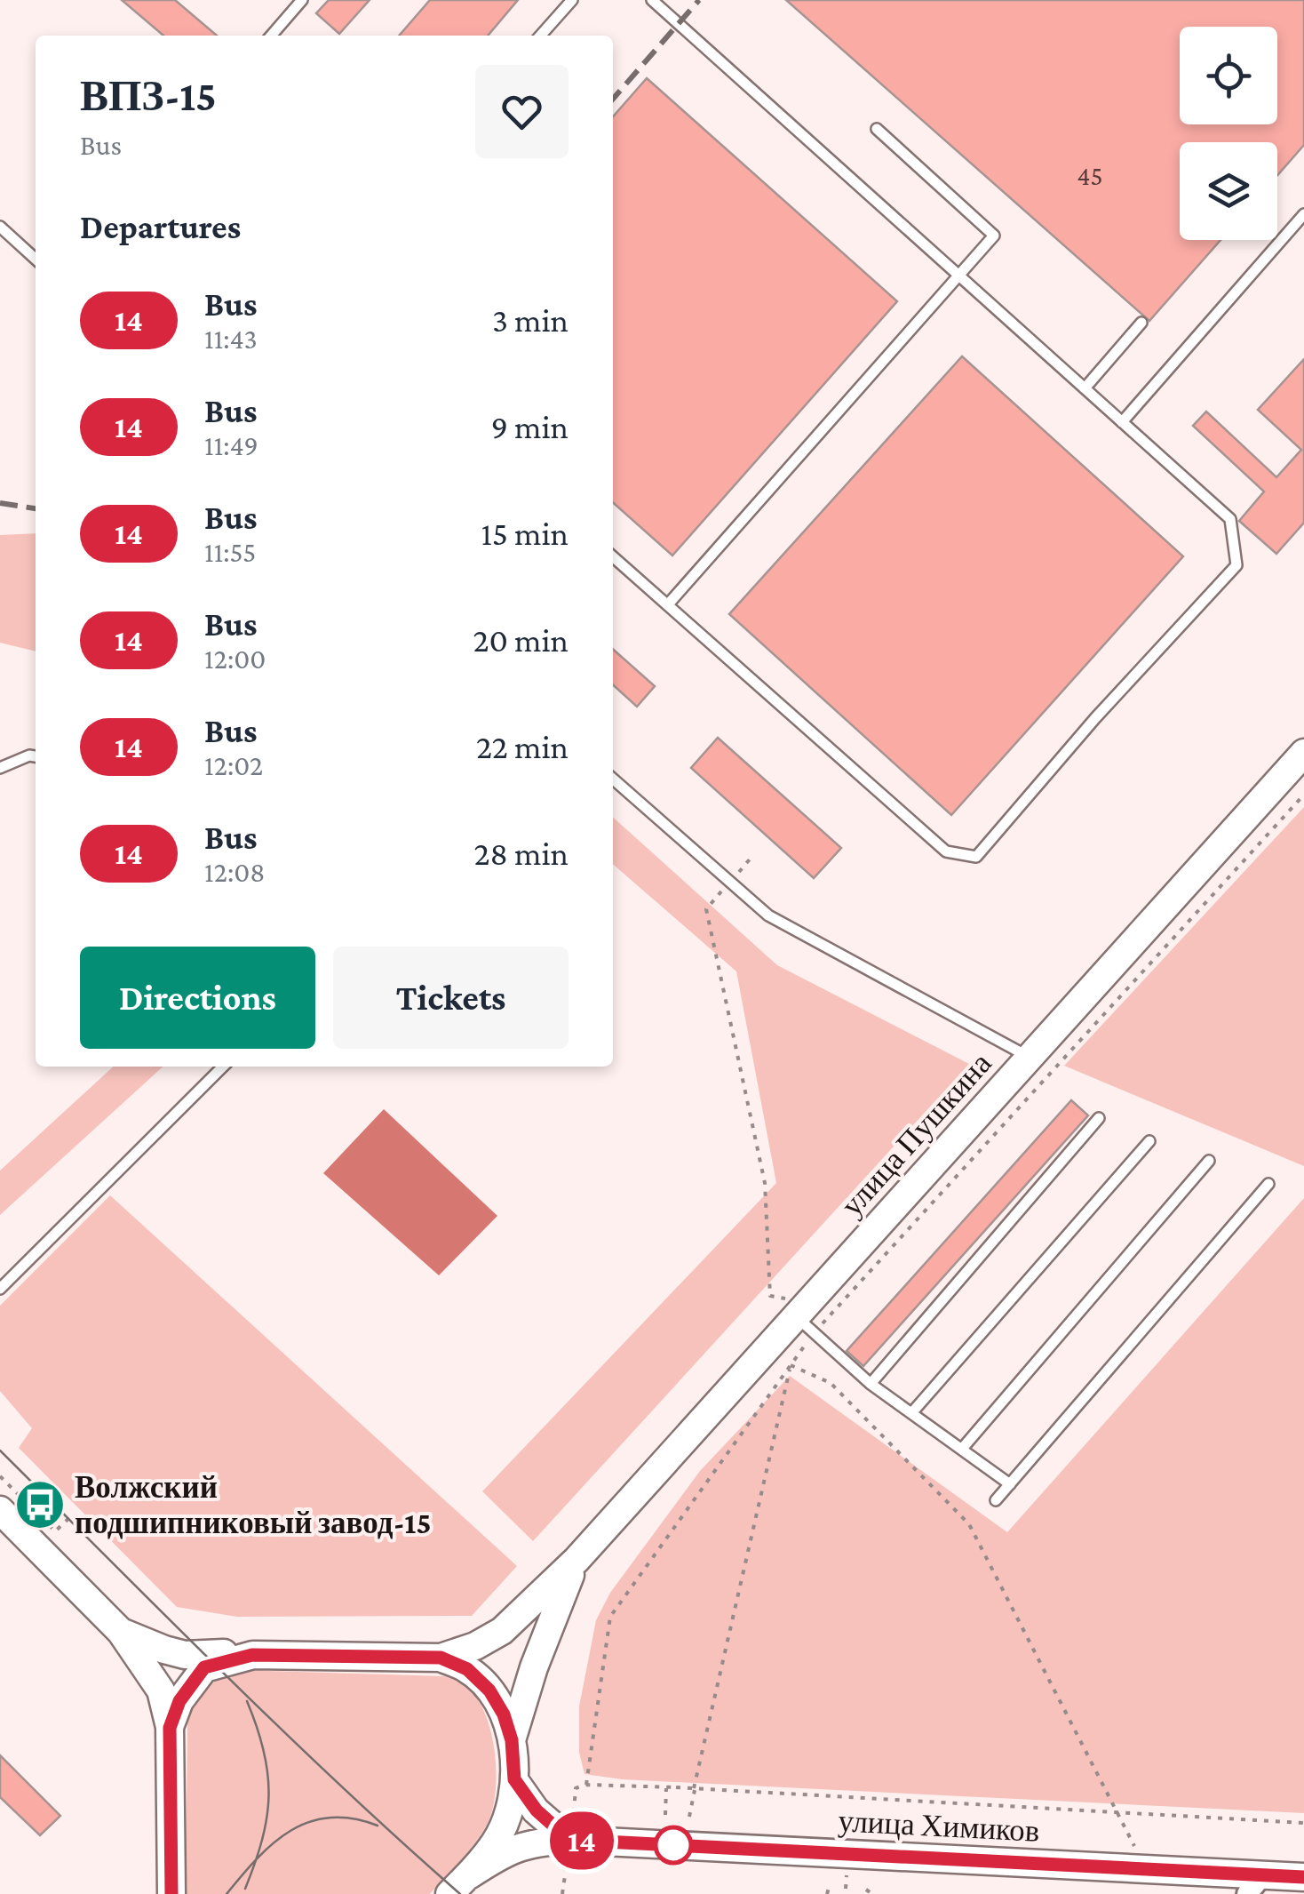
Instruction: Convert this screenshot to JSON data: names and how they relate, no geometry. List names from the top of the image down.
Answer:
{
  "streets": {
    "main road": ["улица Пушкина", "улица Химиков"]
  },
  "crossings": [
    ["улица Пушкина", "улица Химиков"]
  ],
  "places": {
    "bus stop": ["Волжский подшипниковый завод-15"]
  },
  "lines": ["bus line 14"],
  "house_numbers": ["45"],
  "page": {
    "on_map": "14",
    "heading": [
      ["ВПЗ-15", "Bus"],
      "Departures"
    ],
    "list": [
      {
        "mark": "14",
        "name": "Bus",
        "note": "11:43",
        "value": "3 min"
      },
      {
        "mark": "14",
        "name": "Bus",
        "note": "11:49",
        "value": "9 min"
      },
      {
        "mark": "14",
        "name": "Bus",
        "note": "11:55",
        "value": "15 min"
      },
      {
        "mark": "14",
        "name": "Bus",
        "note": "12:00",
        "value": "20 min"
      },
      {
        "mark": "14",
        "name": "Bus",
        "note": "12:02",
        "value": "22 min"
      },
      {
        "mark": "14",
        "name": "Bus",
        "note": "12:08",
        "value": "28 min"
      }
    ],
    "buttons": ["Directions", "Tickets"]
  }
}
